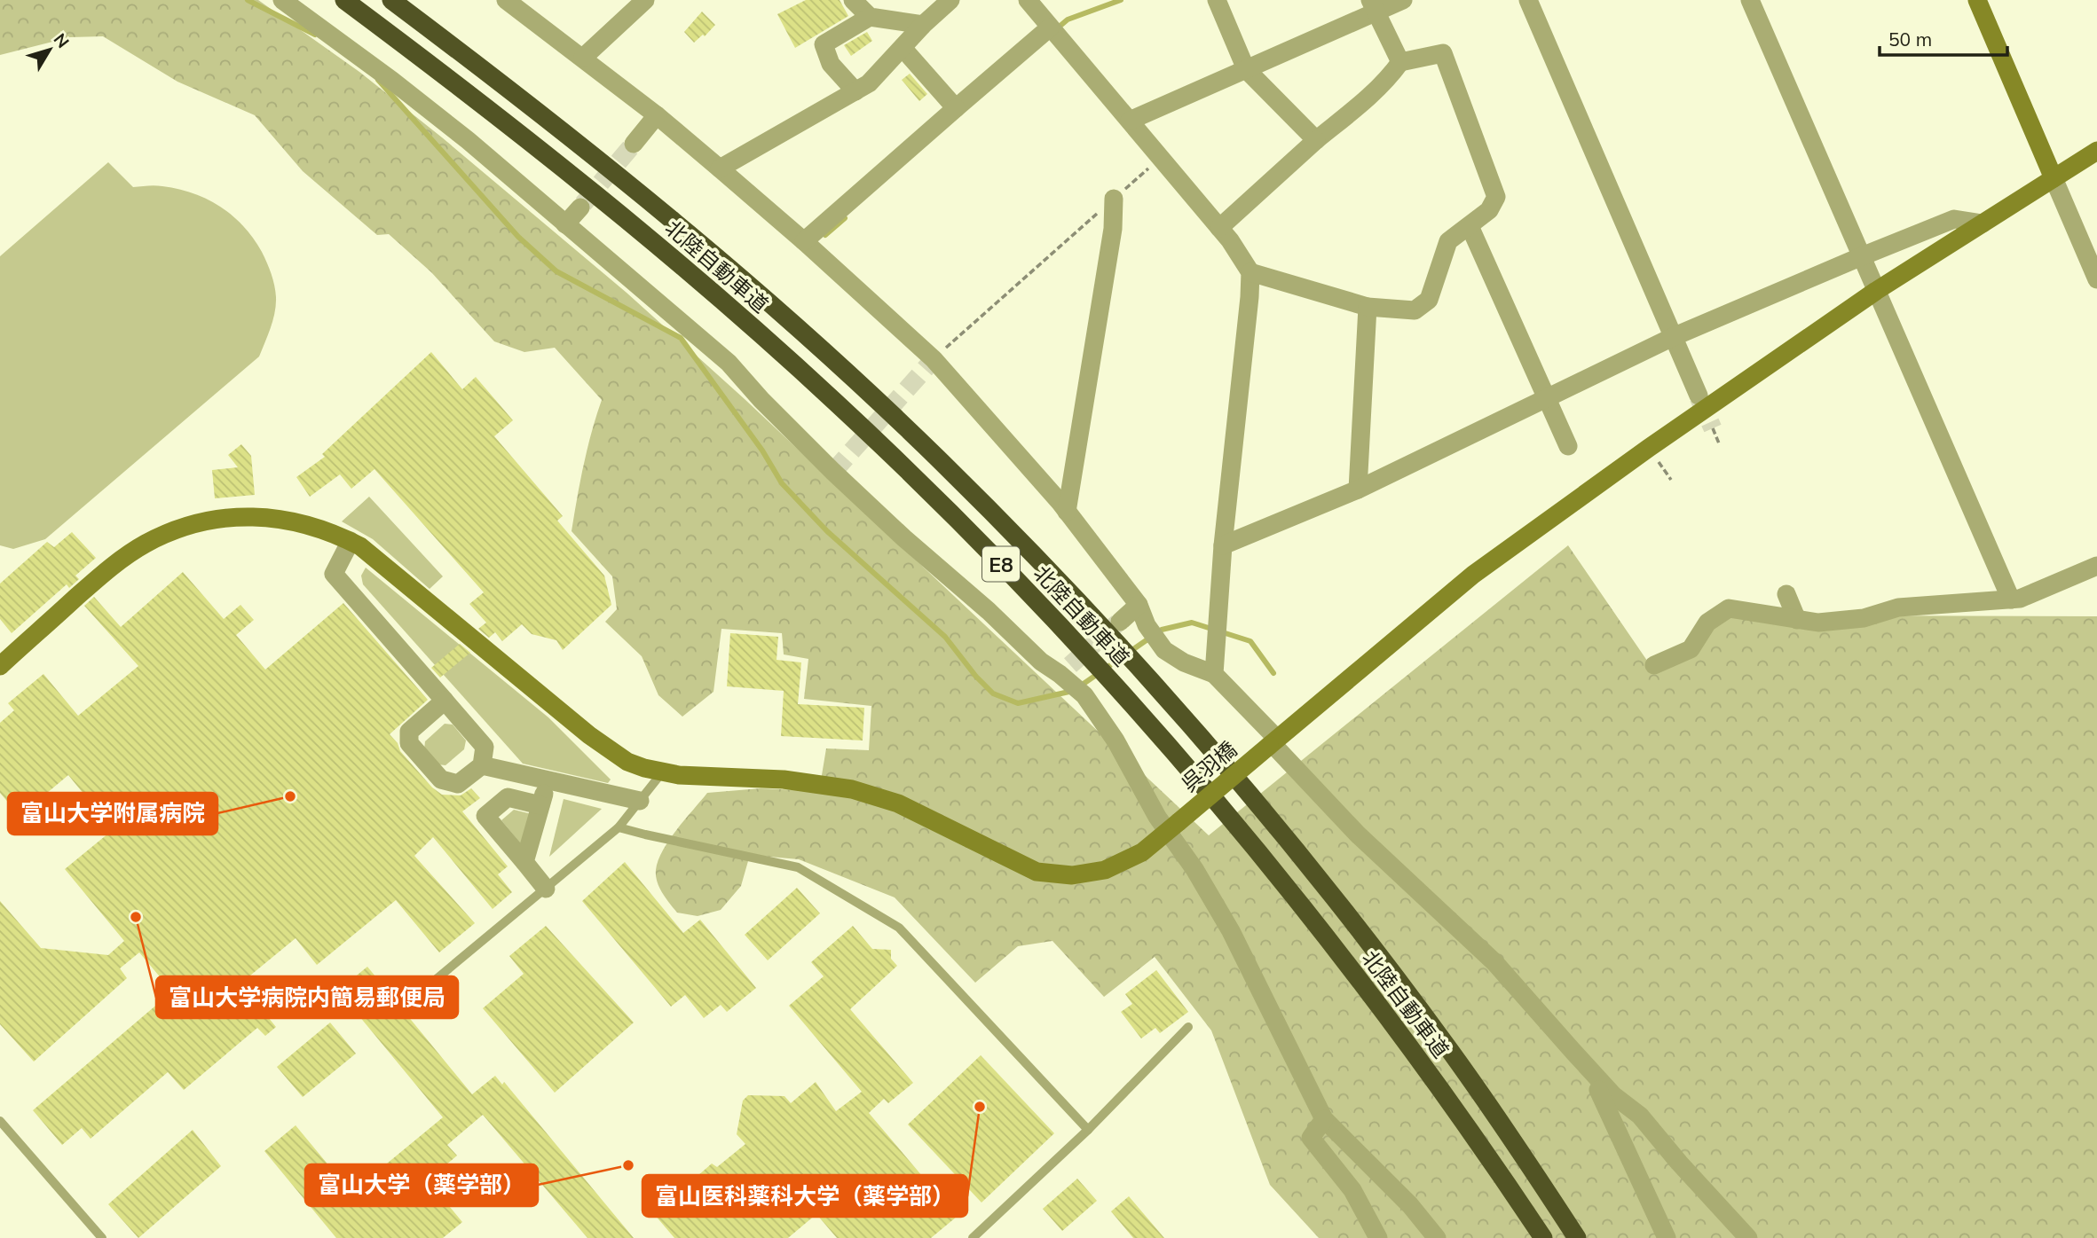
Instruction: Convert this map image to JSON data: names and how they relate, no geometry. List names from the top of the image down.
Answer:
{
  "streets": {
    "highway": ["北陸自動車道", "E8"],
    "street": ["呉羽橋"]
  },
  "places": [
    "富山大学附属病院",
    "富山大学病院内簡易郵便局",
    "富山医科薬科大学（薬学部）",
    "富山大学（薬学部）"
  ],
  "scale_bar": "50 m",
  "north": "top right"
}
